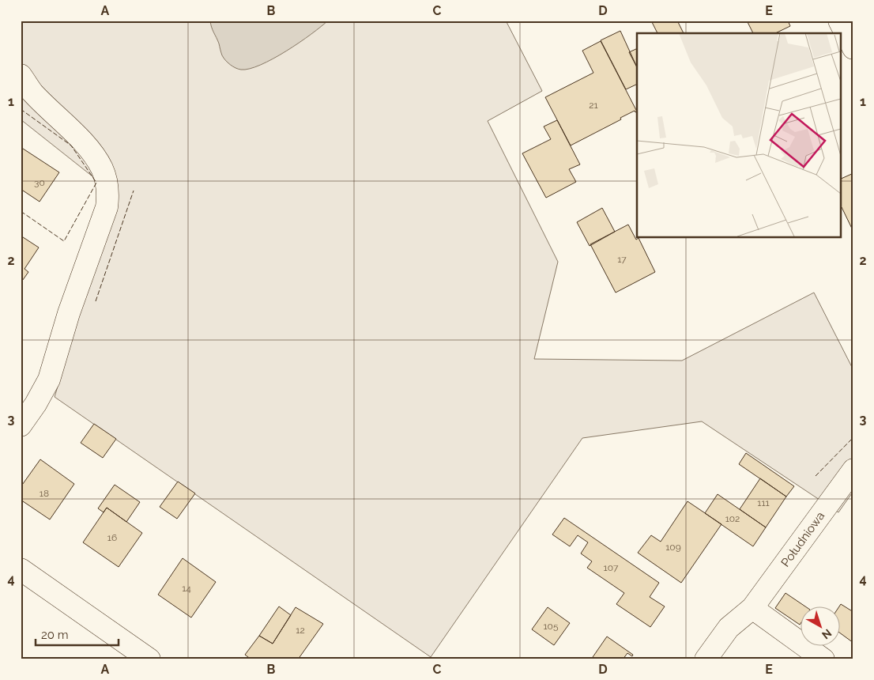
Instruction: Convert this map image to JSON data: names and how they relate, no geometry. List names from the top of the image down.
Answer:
{
  "streets": {
    "street": ["Południowa"]
  },
  "house_numbers": [
    "21",
    "30",
    "17",
    "18",
    "111",
    "102",
    "16",
    "109",
    "107",
    "14",
    "105",
    "12"
  ],
  "scale_bar": "20 m",
  "north": "bottom right",
  "grid": {
    "columns": [
      "A",
      "B",
      "C",
      "D",
      "E"
    ],
    "rows": [
      "1",
      "2",
      "3",
      "4"
    ]
  }
}
